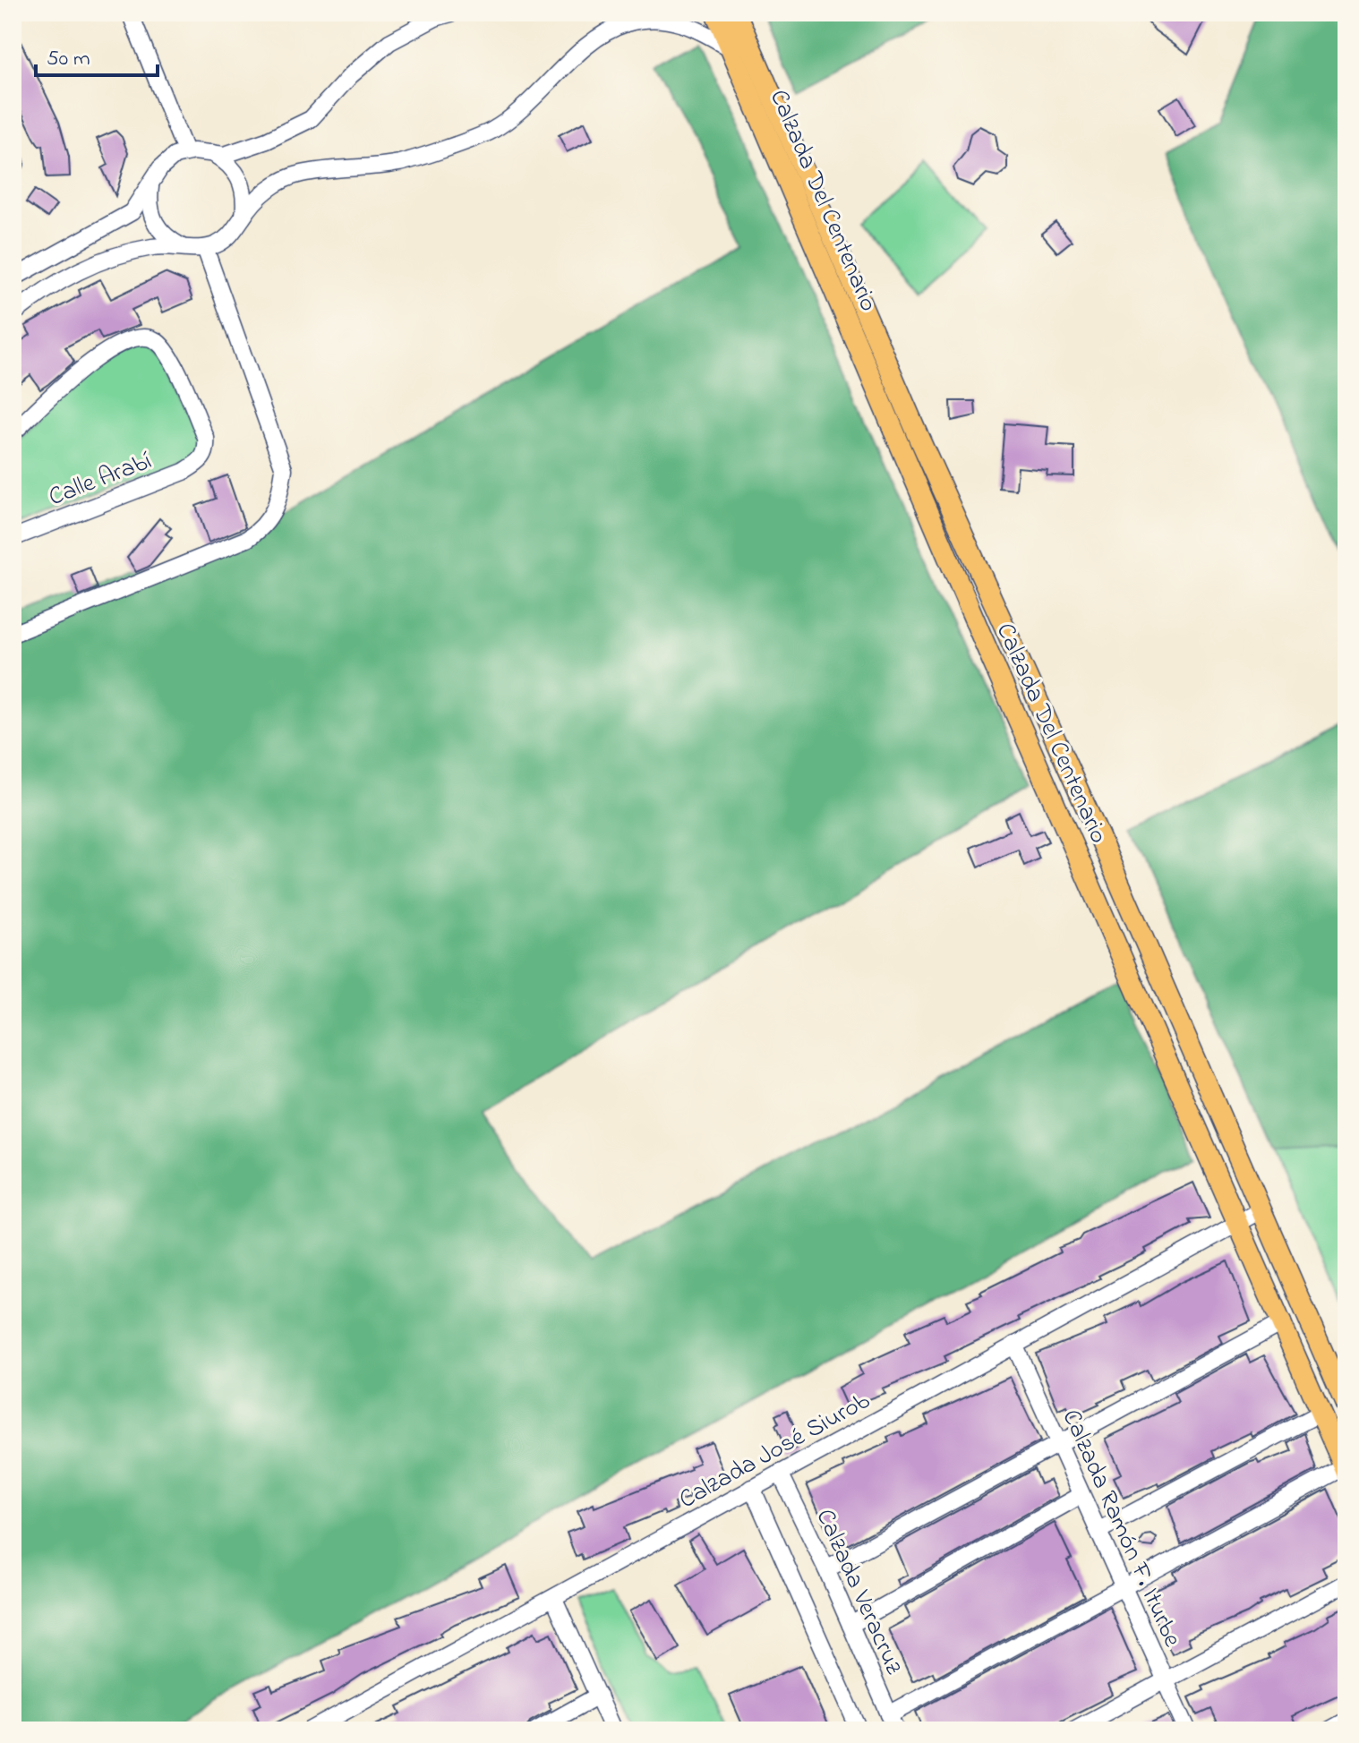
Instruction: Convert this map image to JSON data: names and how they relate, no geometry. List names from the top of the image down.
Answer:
{
  "streets": {
    "main road": ["Calzada Del Centenario"],
    "street": [
      "Calle Arabí",
      "Calzada José Siurob",
      "Calzada Ramón F. Iturbe",
      "Calzada Veracruz"
    ]
  },
  "crossings": [
    ["Calzada Del Centenario", "Calzada José Siurob"],
    ["Calzada José Siurob", "Calzada Ramón F. Iturbe"],
    ["Calzada José Siurob", "Calzada Veracruz"]
  ],
  "scale_bar": "50 m"
}
